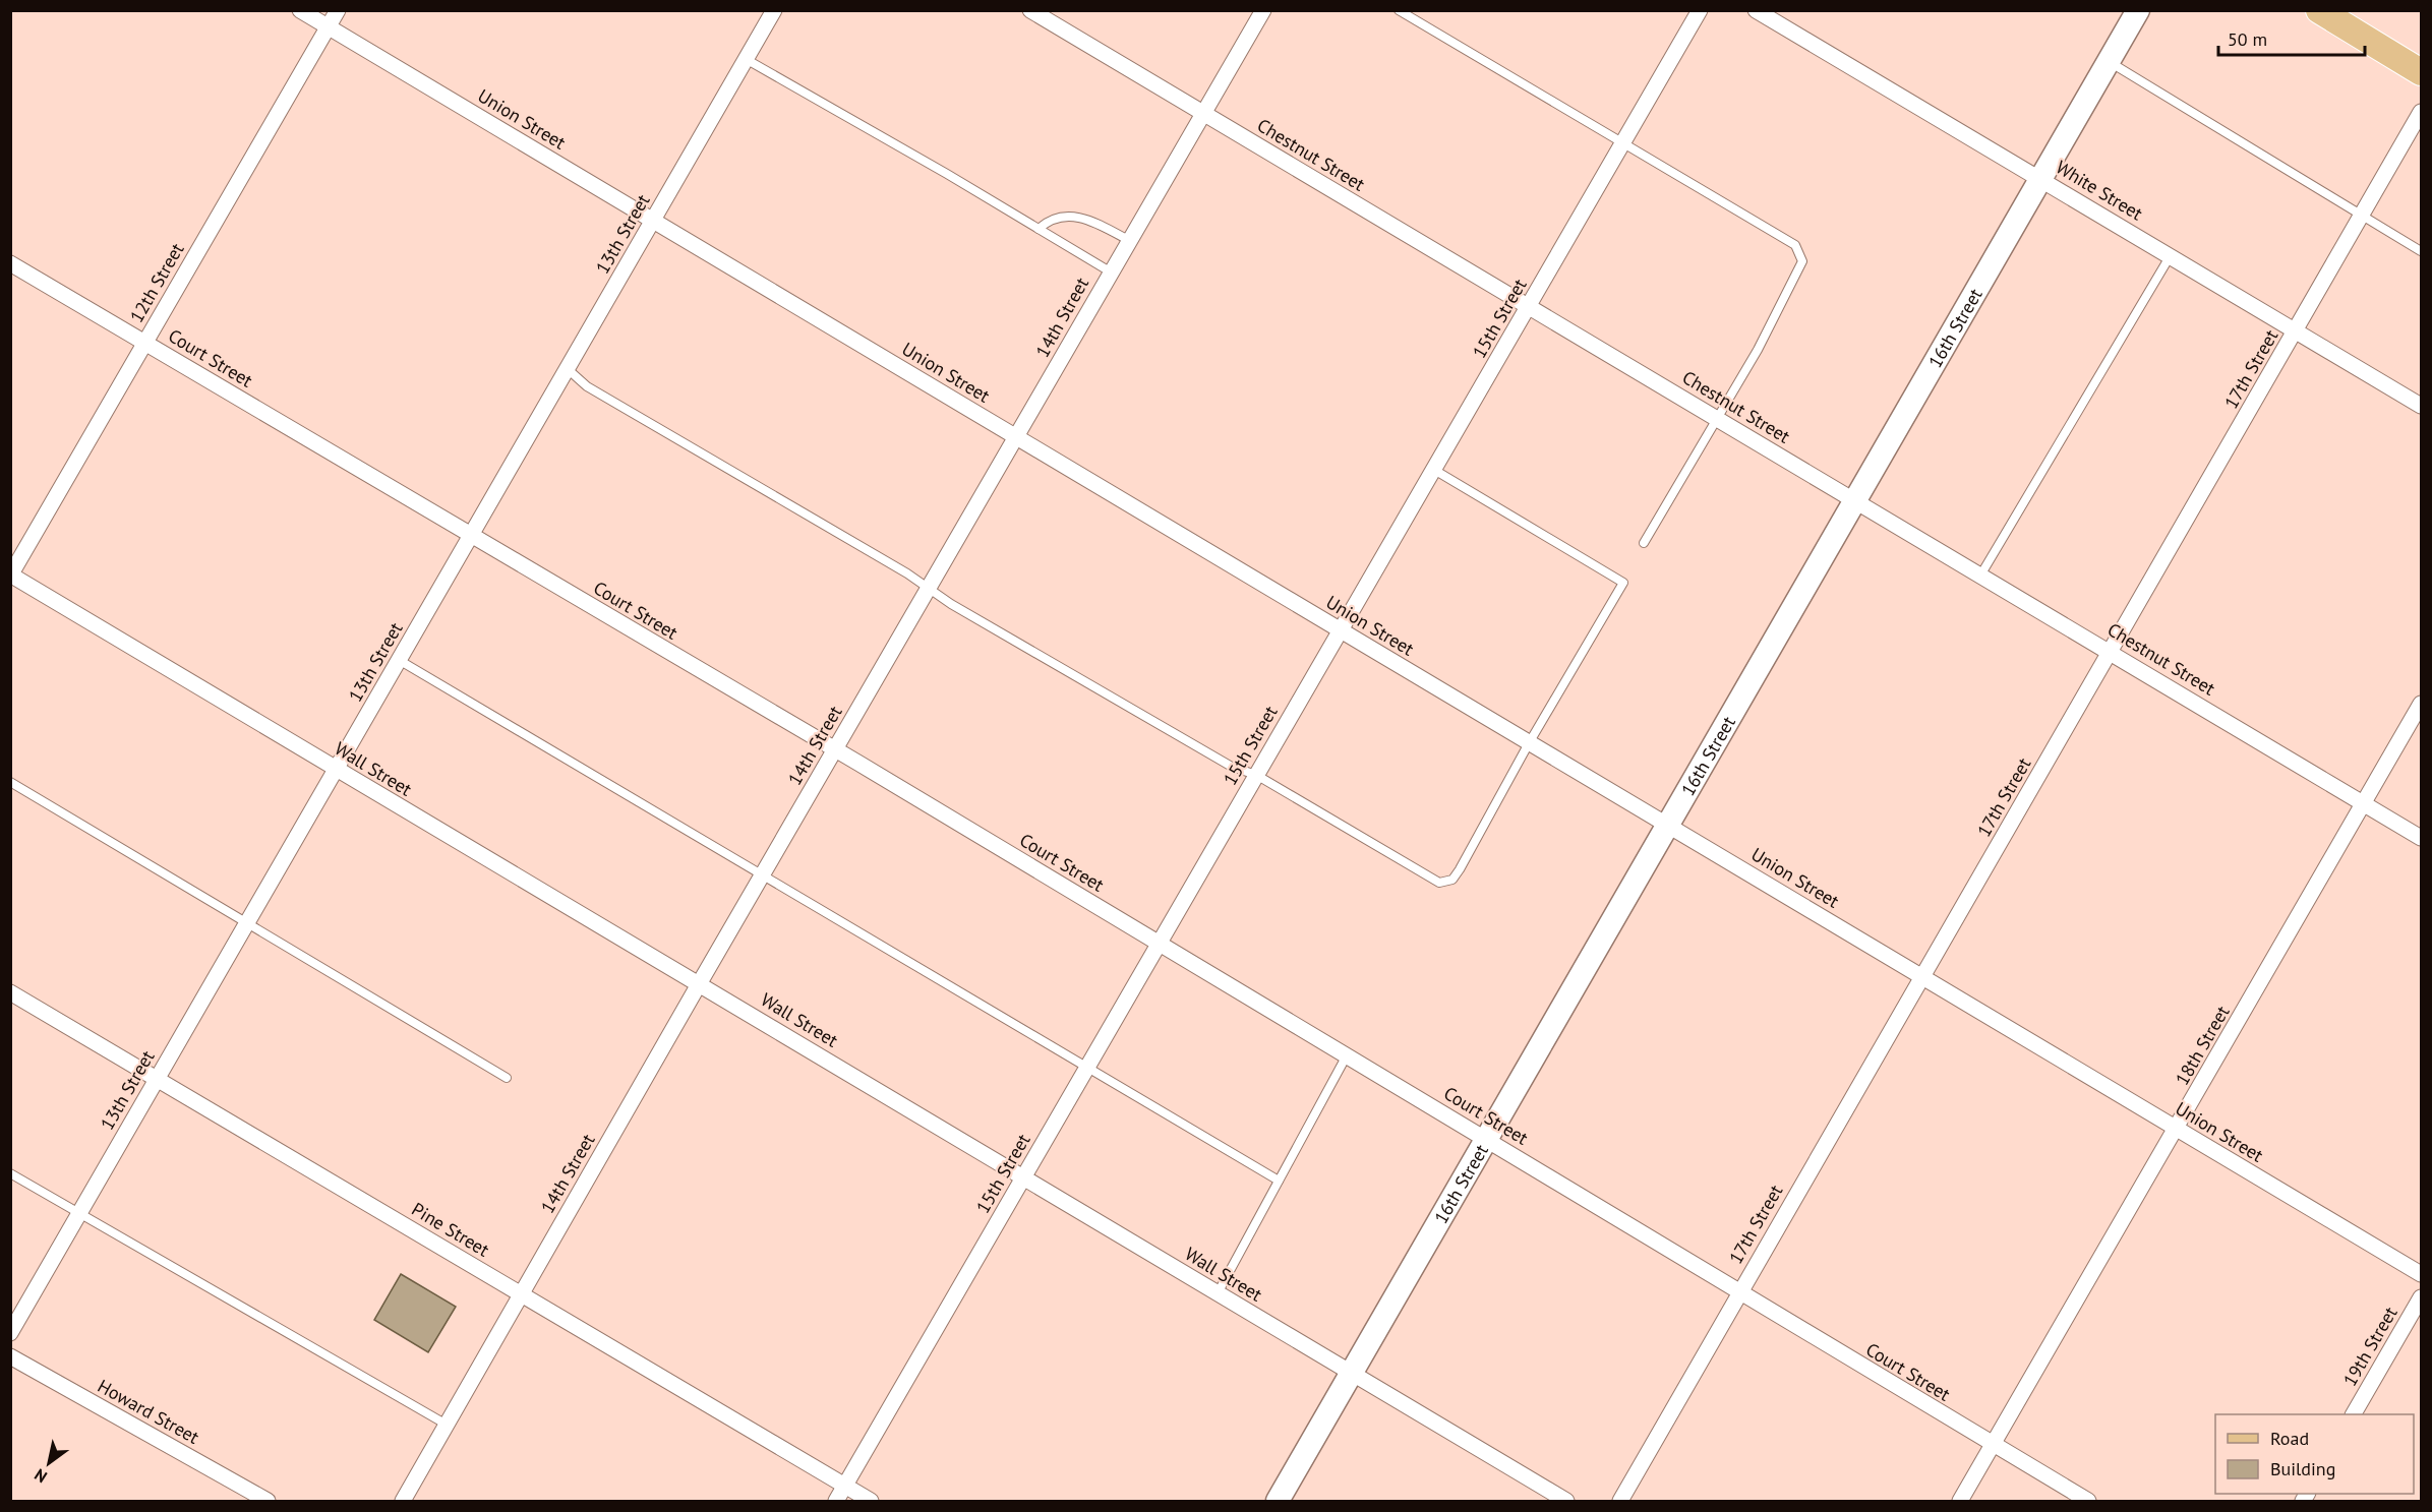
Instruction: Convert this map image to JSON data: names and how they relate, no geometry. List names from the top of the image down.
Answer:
{
  "streets": {
    "street": [
      "Union Street",
      "Chestnut Street",
      "White Street",
      "13th Street",
      "12th Street",
      "14th Street",
      "15th Street",
      "16th Street",
      "Court Street",
      "17th Street",
      "Wall Street",
      "18th Street",
      "Pine Street",
      "19th Street",
      "Howard Street"
    ]
  },
  "crossings": [
    ["Union Street", "13th Street"],
    ["Union Street", "12th Street"],
    ["Union Street", "14th Street"],
    ["Union Street", "15th Street"],
    ["Union Street", "16th Street"],
    ["Union Street", "17th Street"],
    ["Union Street", "18th Street"],
    ["Chestnut Street", "14th Street"],
    ["Chestnut Street", "15th Street"],
    ["Chestnut Street", "16th Street"],
    ["Chestnut Street", "17th Street"],
    ["Chestnut Street", "18th Street"],
    ["White Street", "16th Street"],
    ["White Street", "17th Street"],
    ["13th Street", "Court Street"],
    ["13th Street", "Wall Street"],
    ["13th Street", "Pine Street"],
    ["12th Street", "Court Street"],
    ["12th Street", "Wall Street"],
    ["14th Street", "Court Street"],
    ["14th Street", "Wall Street"],
    ["14th Street", "Pine Street"],
    ["15th Street", "Court Street"],
    ["15th Street", "Wall Street"],
    ["15th Street", "Pine Street"],
    ["16th Street", "Court Street"],
    ["16th Street", "Wall Street"],
    ["Court Street", "17th Street"],
    ["Court Street", "18th Street"]
  ],
  "legend": ["Road", "Building"],
  "scale_bar": "50 m",
  "north": "bottom left"
}
